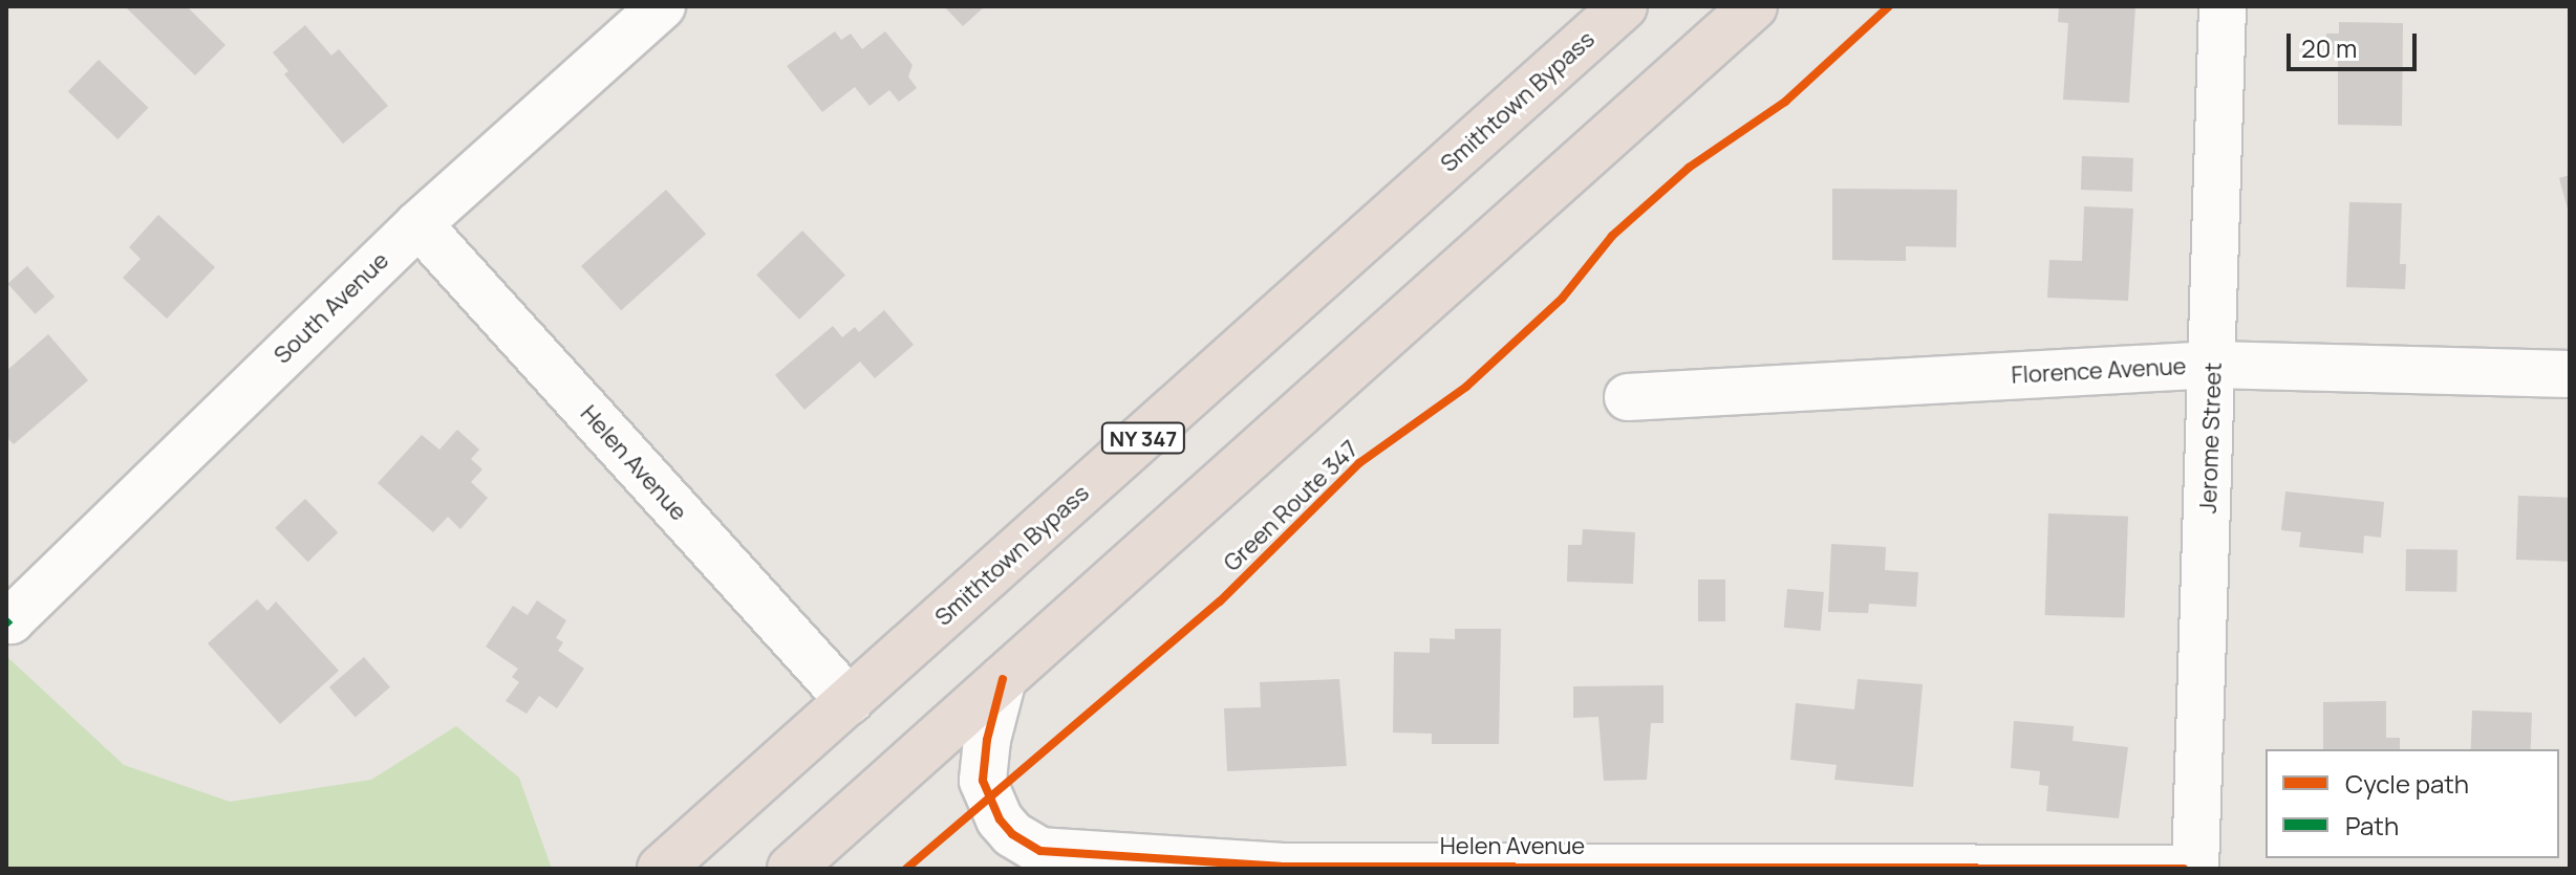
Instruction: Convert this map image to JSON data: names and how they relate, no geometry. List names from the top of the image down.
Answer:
{
  "streets": {
    "highway": ["Smithtown Bypass", "NY 347"],
    "street": [
      "South Avenue",
      "Florence Avenue",
      "Jerome Street",
      "Helen Avenue"
    ],
    "cycle path": ["Green Route 347"]
  },
  "crossings": [
    ["Smithtown Bypass", "Helen Avenue"],
    ["South Avenue", "Helen Avenue"],
    ["Florence Avenue", "Jerome Street"]
  ],
  "legend": ["Cycle path", "Path"],
  "scale_bar": "20 m"
}
